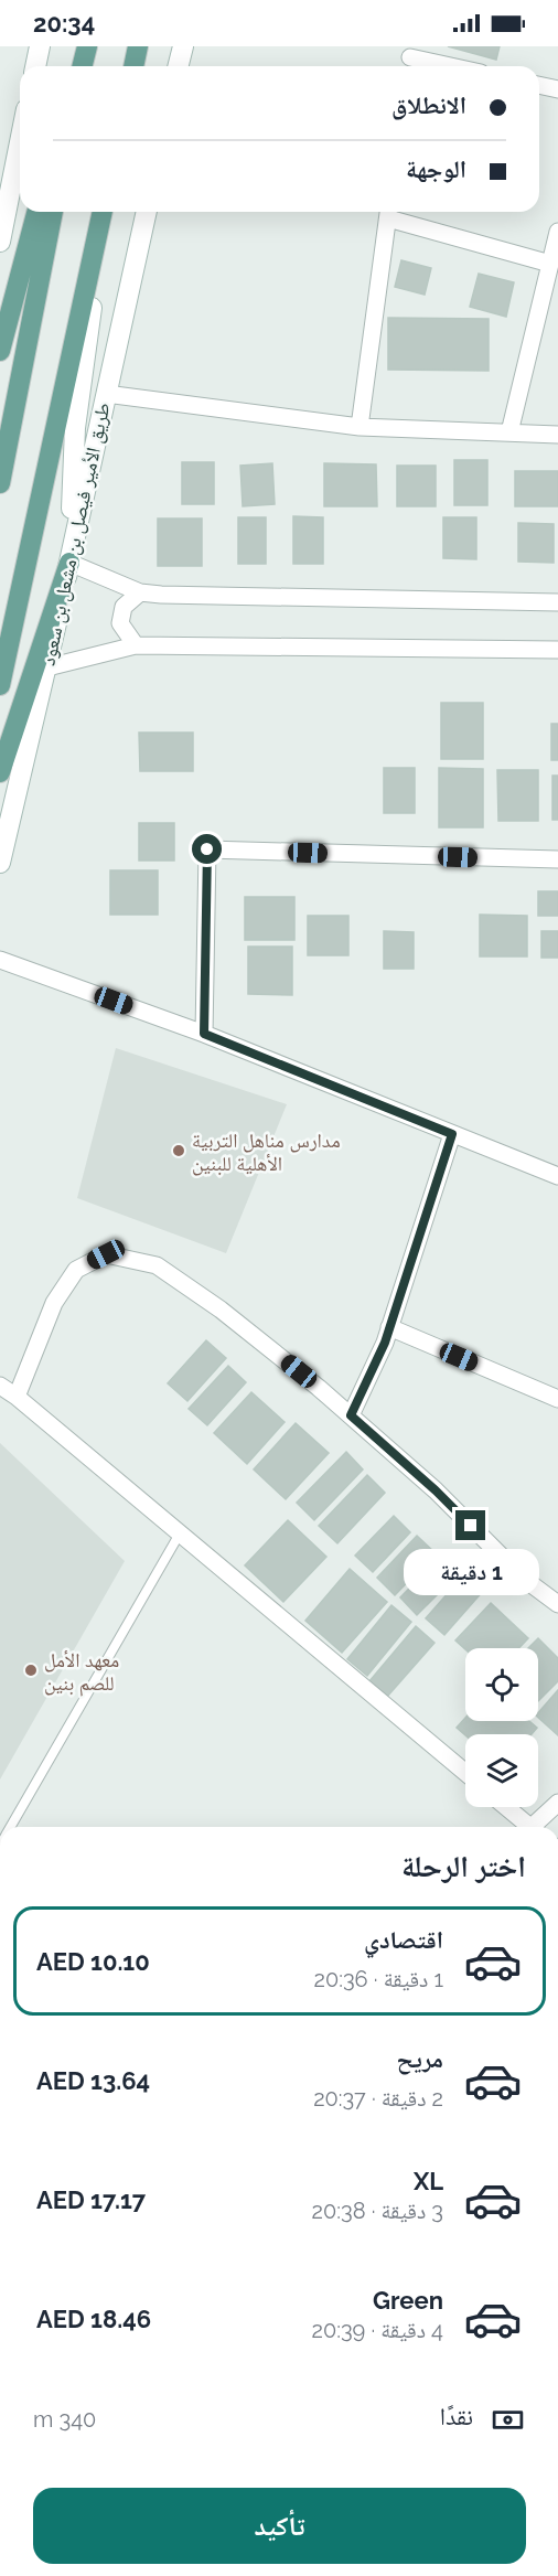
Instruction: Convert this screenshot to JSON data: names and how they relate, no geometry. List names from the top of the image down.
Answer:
{
  "streets": {
    "main road": ["طريق الأمير فيصل بن مشعل بن سعود"]
  },
  "places": ["مدارس مناهل التربية الأهلية للبنين", "معهد الأمل للصم بنين"],
  "page": {
    "status": "20:34",
    "banner": ["الانطلاق", "الوجهة"],
    "bubble": "1 دقيقة",
    "heading": "اختر الرحلة",
    "list": [
      {
        "name": "اقتصادي",
        "note": "1 دقيقة · 20:36",
        "value": "AED 10.10"
      },
      {
        "name": "مريح",
        "note": "2 دقيقة · 20:37",
        "value": "AED 13.64"
      },
      {
        "name": "XL",
        "note": "3 دقيقة · 20:38",
        "value": "AED 17.17"
      },
      {
        "name": "Green",
        "note": "4 دقيقة · 20:39",
        "value": "AED 18.46"
      }
    ],
    "pay": ["نقدًا", "340 m"],
    "buttons": "تأكيد"
  }
}
